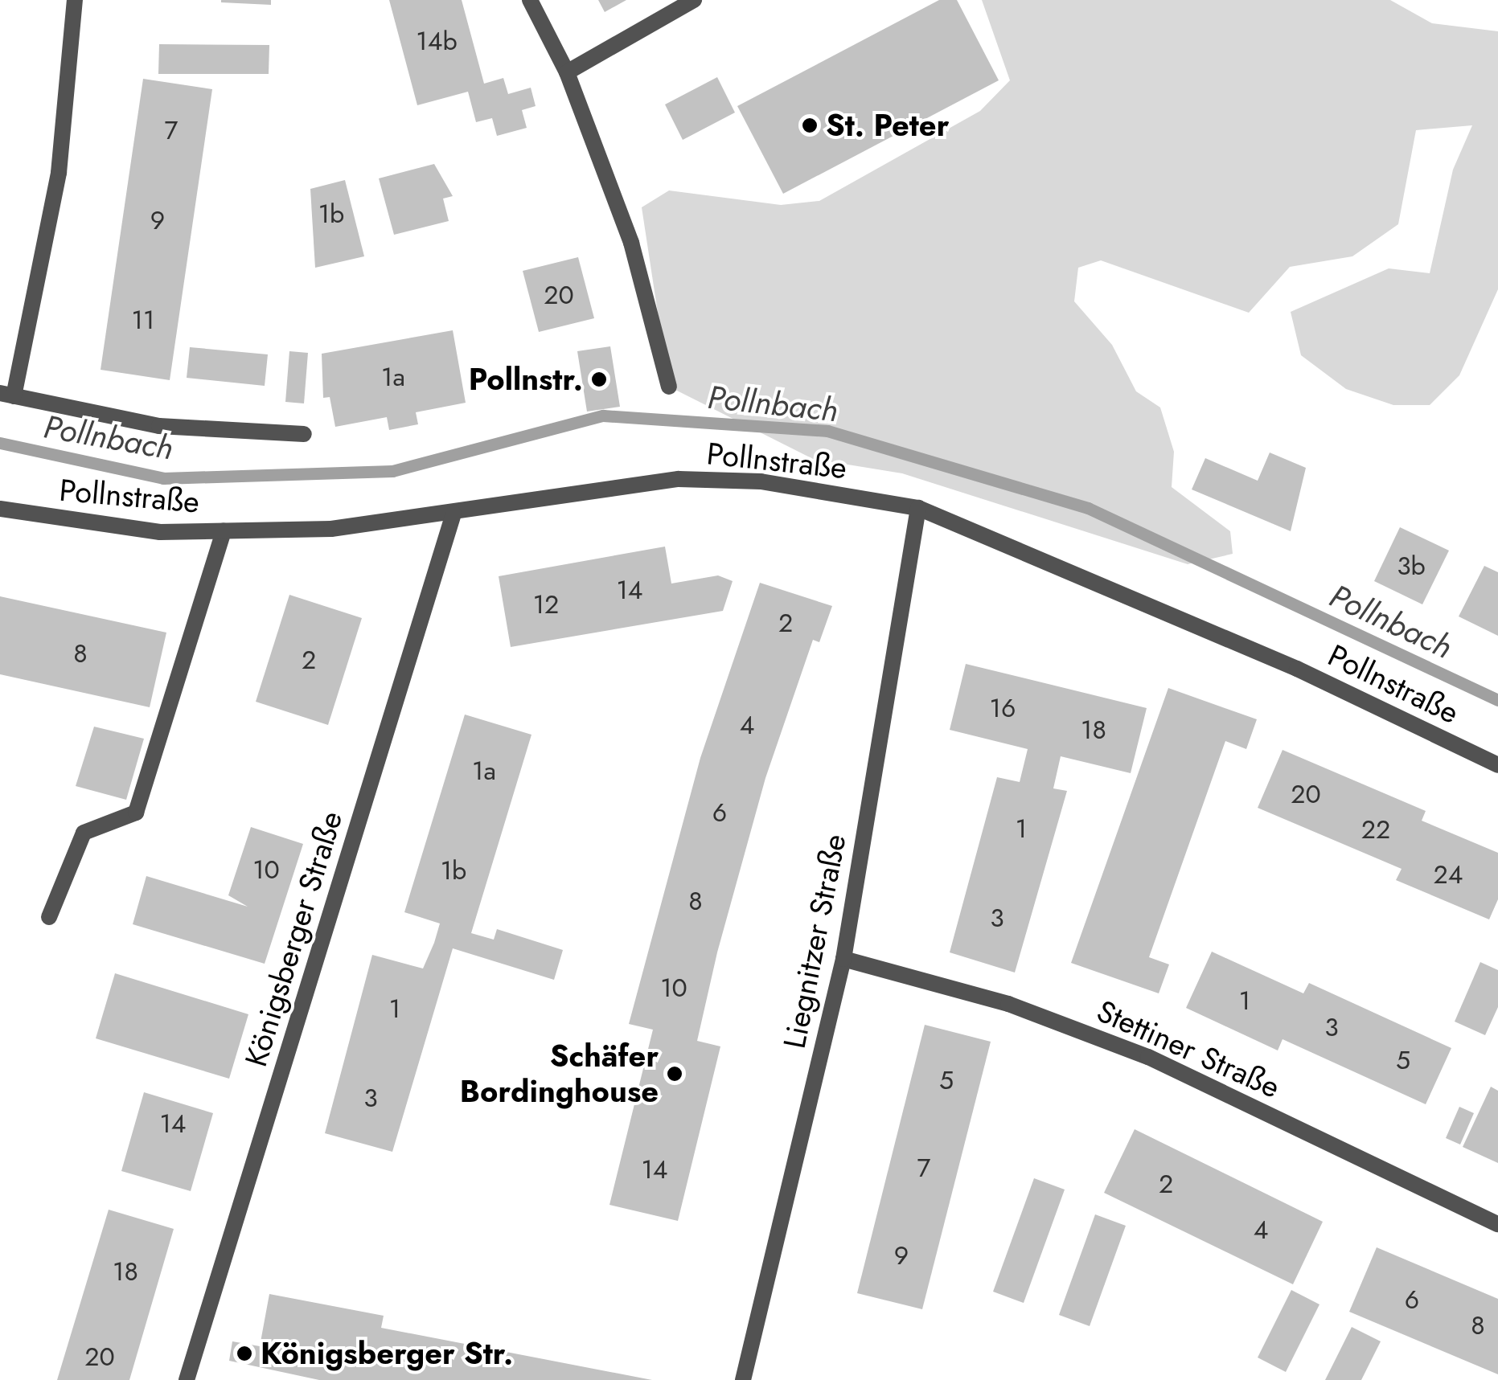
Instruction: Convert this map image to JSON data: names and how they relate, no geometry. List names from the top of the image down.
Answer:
{
  "streets": {
    "street": [
      "Pollnstraße",
      "Königsberger Straße",
      "Liegnitzer Straße",
      "Stettiner Straße"
    ]
  },
  "crossings": [
    ["Pollnstraße", "Königsberger Straße"],
    ["Pollnstraße", "Liegnitzer Straße"],
    ["Liegnitzer Straße", "Stettiner Straße"]
  ],
  "water": ["Pollnbach"],
  "places": [
    "St. Peter",
    "Pollnstr.",
    "Schäfer Bordinghouse",
    "Königsberger Str."
  ],
  "house_numbers": [
    "14b",
    "7",
    "1b",
    "9",
    "20",
    "11",
    "1a",
    "3b",
    "14",
    "12",
    "2",
    "8",
    "2",
    "16",
    "4",
    "18",
    "1a",
    "20",
    "6",
    "1",
    "22",
    "10",
    "1b",
    "24",
    "8",
    "3",
    "10",
    "1",
    "1",
    "3",
    "5",
    "5",
    "3",
    "14",
    "7",
    "14",
    "2",
    "4",
    "9",
    "18",
    "6",
    "8",
    "20"
  ]
}
